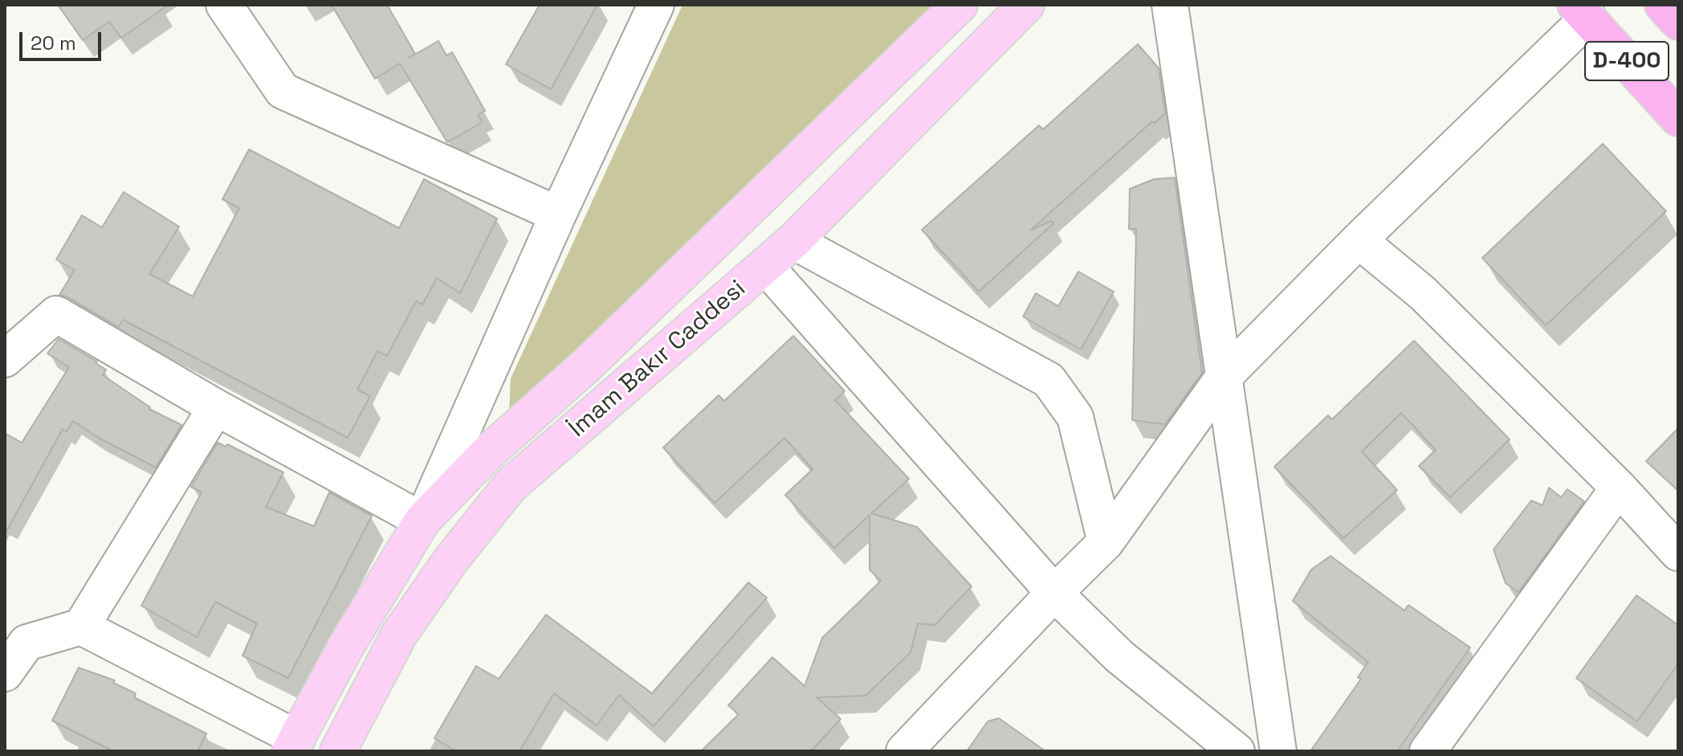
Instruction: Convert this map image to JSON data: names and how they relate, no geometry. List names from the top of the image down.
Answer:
{
  "streets": {
    "highway": ["D-400"],
    "main road": ["İmam Bakır Caddesi"]
  },
  "scale_bar": "20 m"
}
